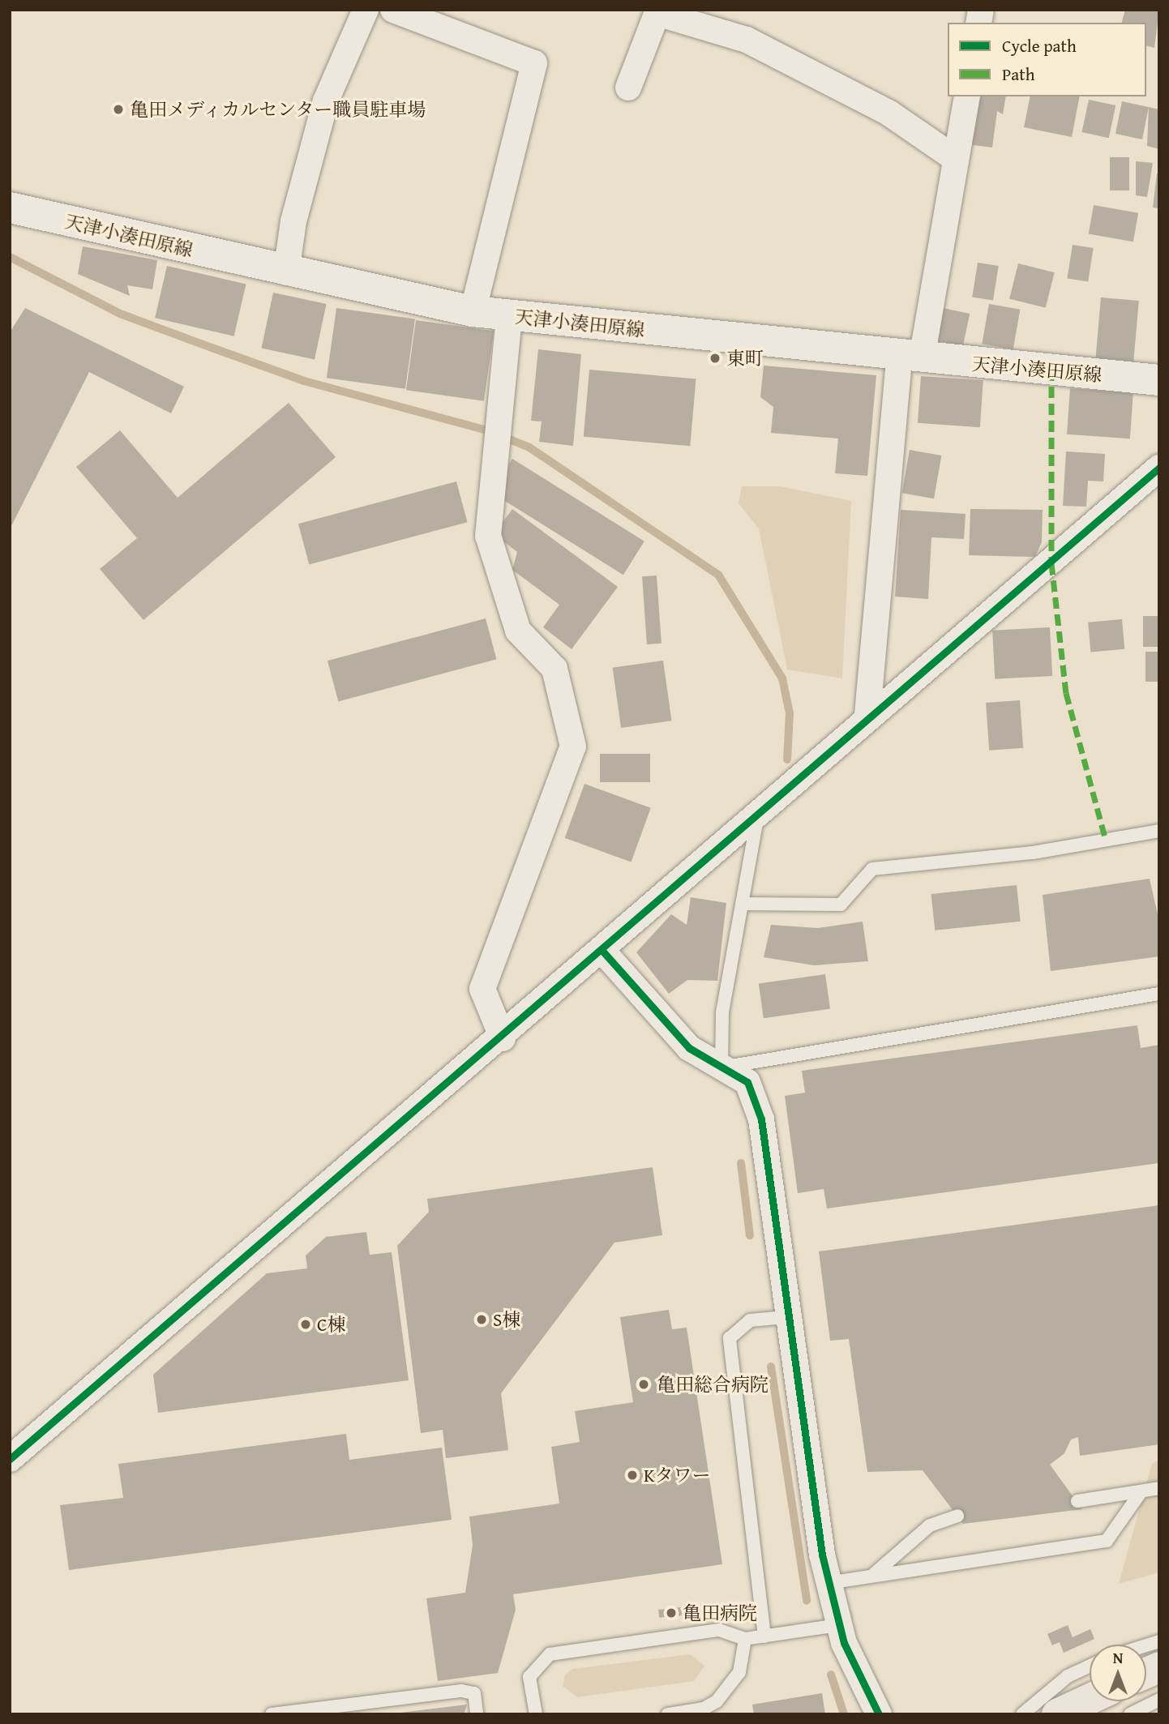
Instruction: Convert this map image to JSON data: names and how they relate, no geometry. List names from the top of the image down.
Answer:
{
  "streets": {
    "main road": ["天津小湊田原線"]
  },
  "places": [
    "亀田メディカルセンター職員駐車場",
    "東町",
    "S棟",
    "C棟",
    "亀田総合病院",
    "Kタワー",
    "亀田病院"
  ],
  "legend": ["Cycle path", "Path"],
  "north": "top"
}
